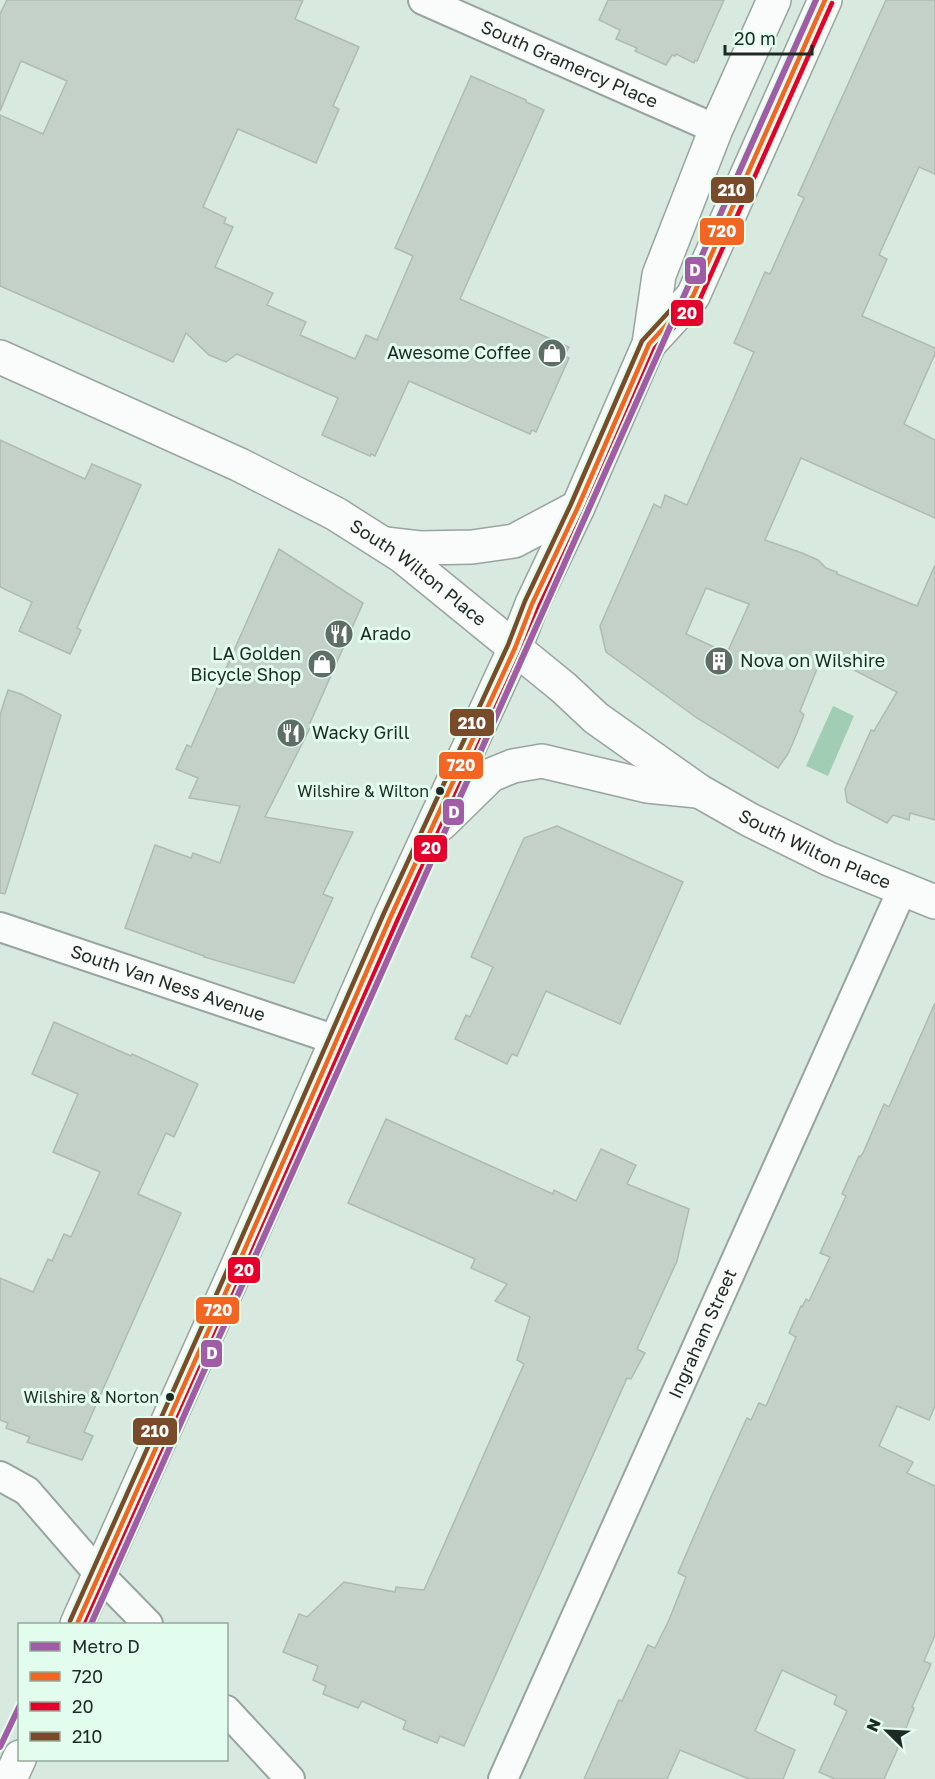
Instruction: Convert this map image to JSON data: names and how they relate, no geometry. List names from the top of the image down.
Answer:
{
  "streets": {
    "main road": ["South Wilton Place"],
    "street": ["South Gramercy Place", "South Van Ness Avenue", "Ingraham Street"]
  },
  "crossings": [
    ["South Wilton Place", "Ingraham Street"]
  ],
  "places": {
    "shop": ["Awesome Coffee", "LA Golden Bicycle Shop"],
    "restaurant": ["Arado", "Wacky Grill"],
    "building": ["Nova on Wilshire"],
    "other": ["Wilshire & Wilton", "Wilshire & Norton"]
  },
  "lines": [
    "metro line D",
    "transit line 720",
    "transit line 210",
    "transit line 20"
  ],
  "legend": [
    "Metro D",
    "720",
    "20",
    "210"
  ],
  "scale_bar": "20 m",
  "north": "top left"
}
